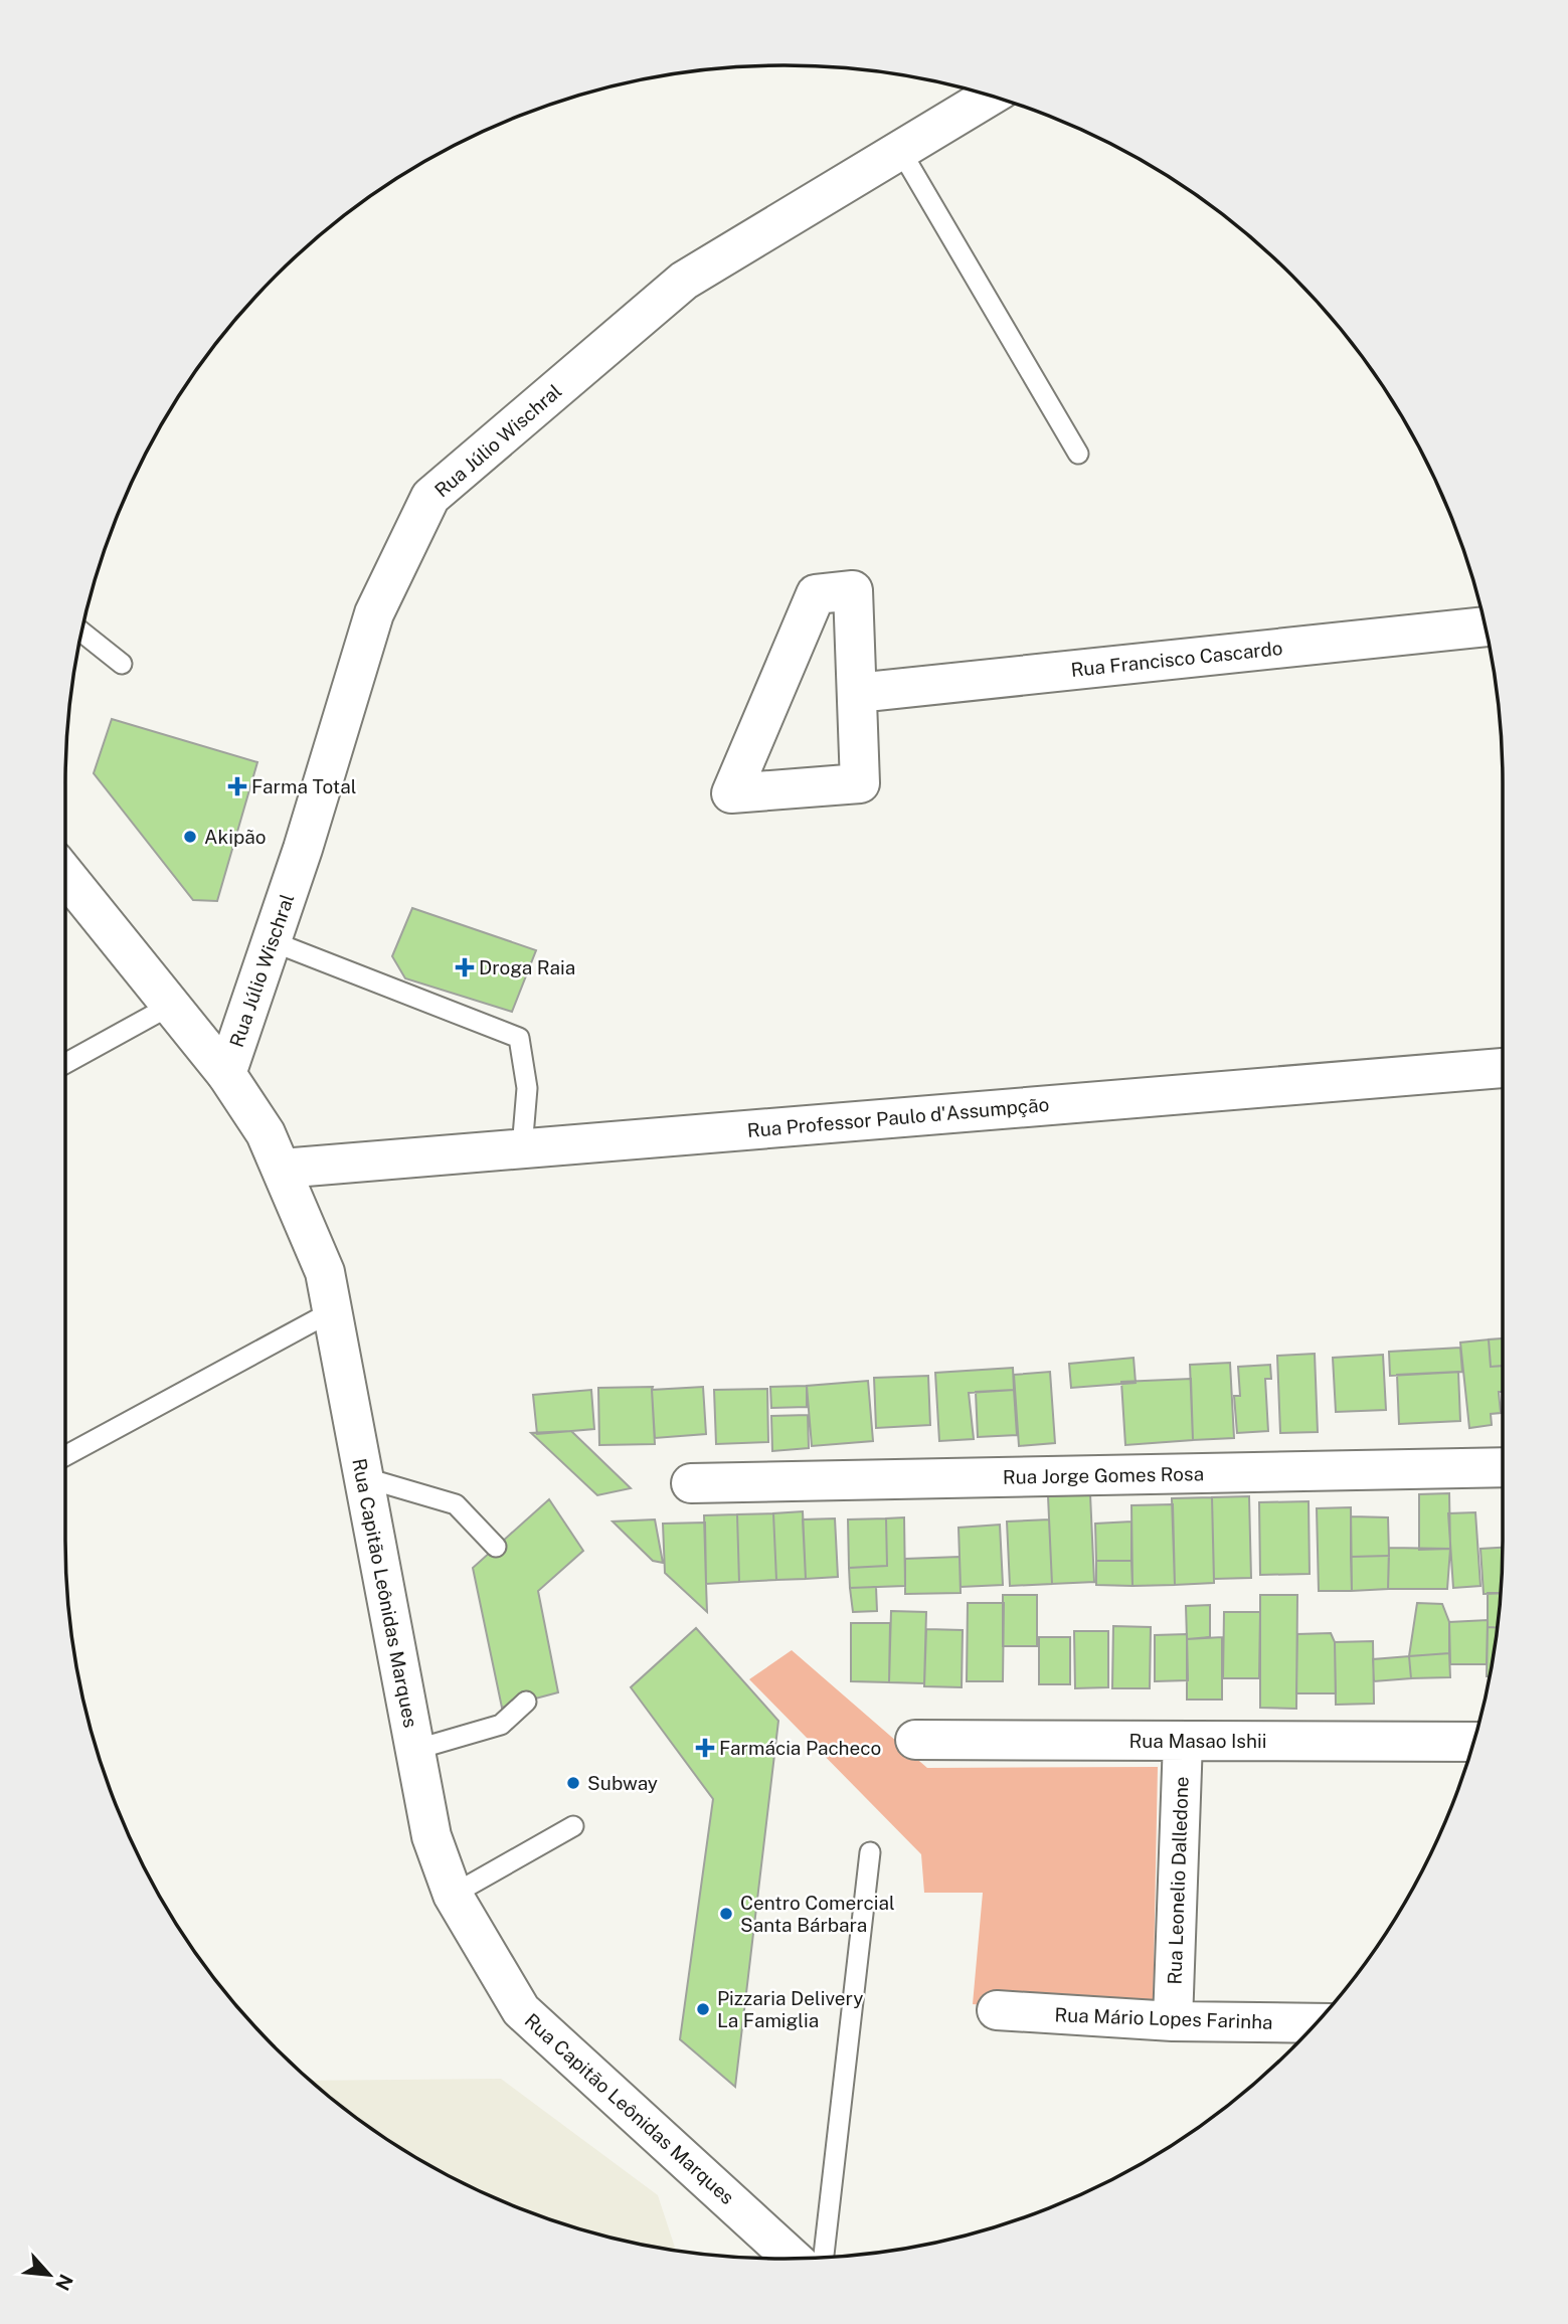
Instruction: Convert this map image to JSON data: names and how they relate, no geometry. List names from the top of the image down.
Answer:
{
  "streets": {
    "street": [
      "Rua Júlio Wischral",
      "Rua Francisco Cascardo",
      "Rua Professor Paulo d'Assumpção",
      "Rua Jorge Gomes Rosa",
      "Rua Capitão Leônidas Marques",
      "Rua Masao Ishii",
      "Rua Leonelio Dalledone",
      "Rua Mário Lopes Farinha"
    ]
  },
  "crossings": [
    ["Rua Júlio Wischral", "Rua Capitão Leônidas Marques"],
    ["Rua Professor Paulo d'Assumpção", "Rua Capitão Leônidas Marques"],
    ["Rua Masao Ishii", "Rua Leonelio Dalledone"],
    ["Rua Leonelio Dalledone", "Rua Mário Lopes Farinha"]
  ],
  "places": {
    "health": ["Farma Total", "Droga Raia", "Farmácia Pacheco"],
    "other": [
      "Akipão",
      "Subway",
      "Centro Comercial Santa Bárbara",
      "Pizzaria Delivery La Famiglia"
    ]
  },
  "north": "bottom right"
}
